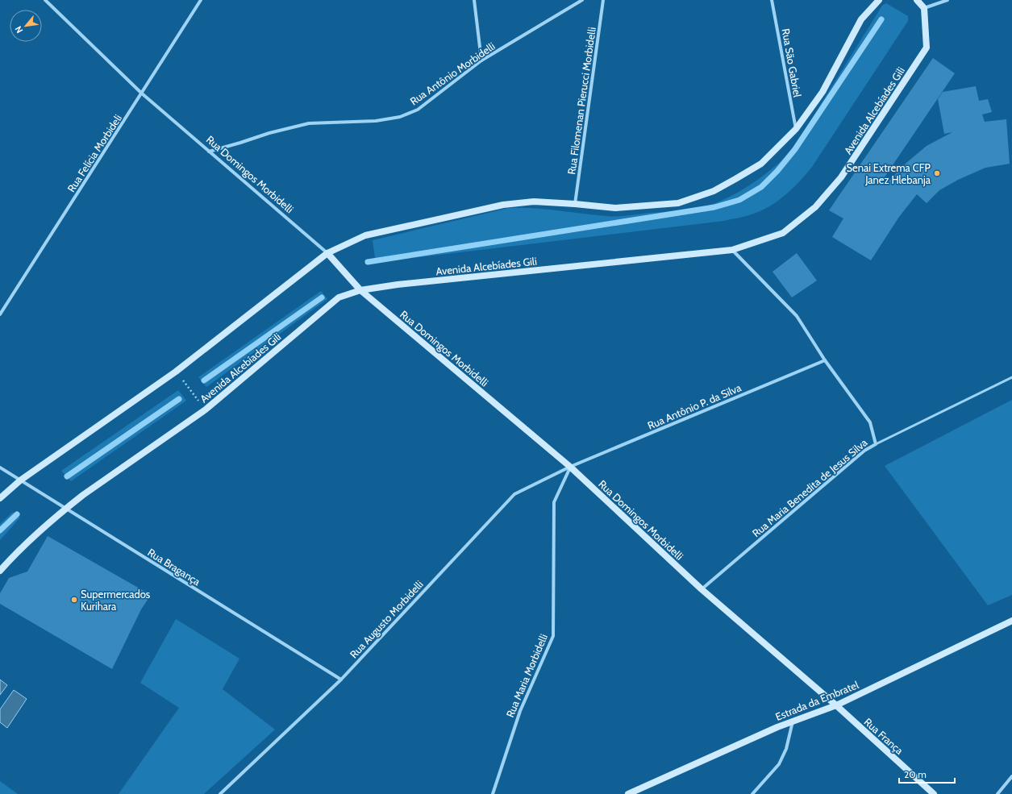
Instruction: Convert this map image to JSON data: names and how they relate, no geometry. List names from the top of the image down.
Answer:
{
  "streets": {
    "street": [
      "Rua São Gabriel",
      "Rua Antônio Morbidelli",
      "Rua Filomenan Pierucci Morbidelli",
      "Avenida Alcebíades Gili",
      "Rua Felícia Morbideli",
      "Rua Domingos Morbidelli",
      "Rua Antônio P. da Silva",
      "Rua Maria Benedita de Jesus Silva",
      "Rua Bragança",
      "Rua Augusto Morbidelli",
      "Rua Maria Morbidelli",
      "Estrada da Embratel",
      "Rua França"
    ]
  },
  "crossings": [
    ["Rua Antônio Morbidelli", "Rua Domingos Morbidelli"],
    ["Avenida Alcebíades Gili", "Rua Domingos Morbidelli"],
    ["Avenida Alcebíades Gili", "Rua Maria Benedita de Jesus Silva"],
    ["Avenida Alcebíades Gili", "Rua Bragança"],
    ["Rua Felícia Morbideli", "Rua Domingos Morbidelli"],
    ["Rua Domingos Morbidelli", "Rua Antônio P. da Silva"],
    ["Rua Domingos Morbidelli", "Rua Maria Benedita de Jesus Silva"],
    ["Rua Domingos Morbidelli", "Rua Augusto Morbidelli"],
    ["Rua Domingos Morbidelli", "Rua Maria Morbidelli"],
    ["Rua Domingos Morbidelli", "Estrada da Embratel"],
    ["Rua Domingos Morbidelli", "Rua França"],
    ["Rua Antônio P. da Silva", "Rua Maria Benedita de Jesus Silva"],
    ["Rua Antônio P. da Silva", "Rua Augusto Morbidelli"],
    ["Rua Antônio P. da Silva", "Rua Maria Morbidelli"],
    ["Rua Bragança", "Rua Augusto Morbidelli"],
    ["Rua Augusto Morbidelli", "Rua Maria Morbidelli"],
    ["Estrada da Embratel", "Rua França"]
  ],
  "places": ["Senai Extrema CFP Janez Hlebanja", "Supermercados Kurihara"],
  "scale_bar": "20 m",
  "north": "bottom left"
}
